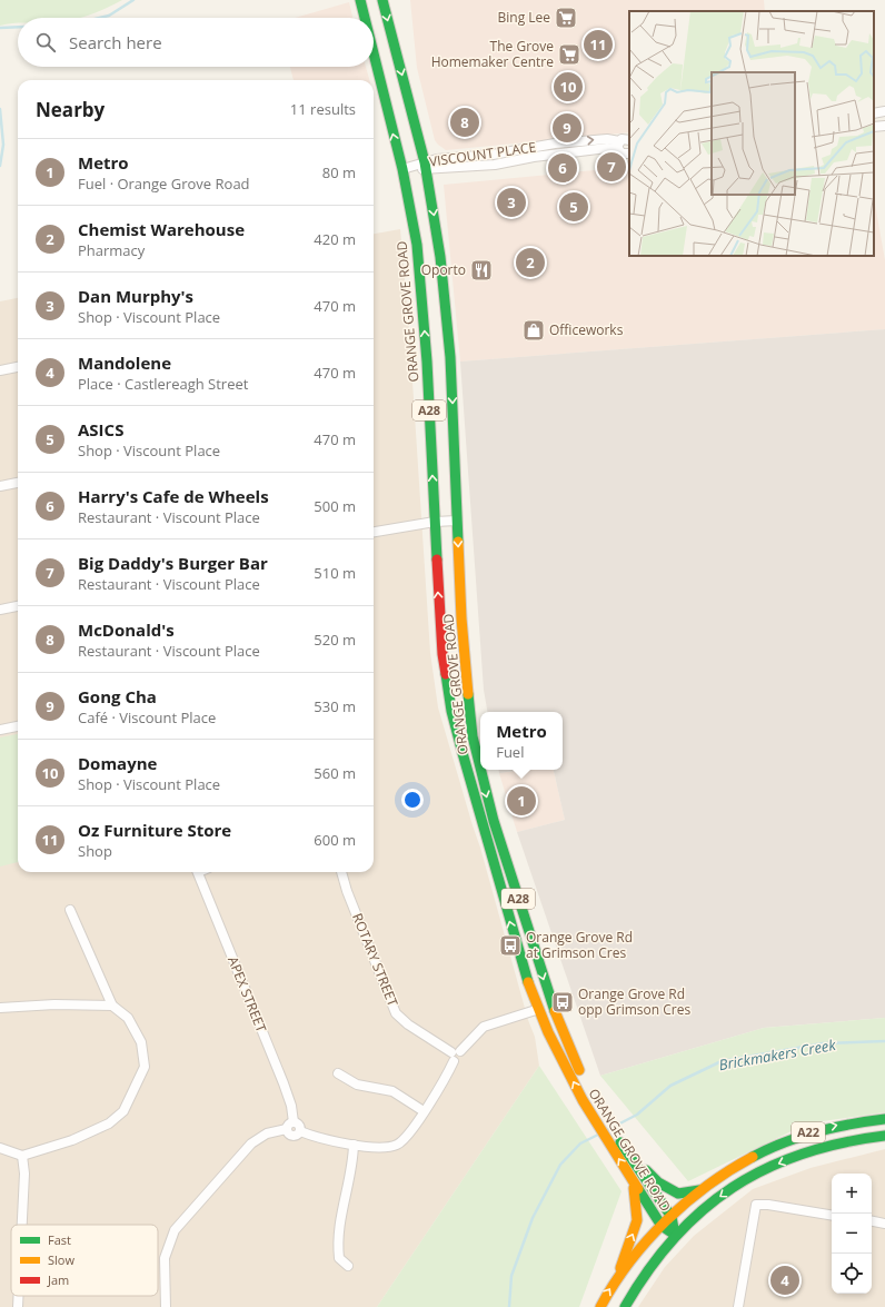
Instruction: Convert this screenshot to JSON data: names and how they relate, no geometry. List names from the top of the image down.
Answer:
{
  "streets": {
    "highway": ["ORANGE GROVE ROAD", "A28", "A22"],
    "street": ["VISCOUNT PLACE", "ROTARY STREET", "APEX STREET"]
  },
  "crossings": [
    ["VISCOUNT PLACE", "ORANGE GROVE ROAD"],
    ["ORANGE GROVE ROAD", "A28"],
    ["ORANGE GROVE ROAD", "A22"],
    ["A28", "A22"]
  ],
  "water": ["Brickmakers Creek"],
  "places": {
    "supermarket": ["Bing Lee", "The Grove Homemaker Centre"],
    "restaurant": ["Oporto"],
    "shop": ["Officeworks"],
    "bus stop": ["Orange Grove Rd at Grimson Cres", "Orange Grove Rd opp Grimson Cres"]
  },
  "legend": ["Fast", "Slow", "Jam"],
  "page": {
    "search": "Search here",
    "pins": [
      "11",
      "10",
      "8",
      "9",
      "7",
      "6",
      "3",
      "5",
      "2",
      "1",
      "4"
    ],
    "heading": ["Nearby", "11 results"],
    "list": [
      {
        "mark": "1",
        "name": "Metro",
        "note": "Fuel · Orange Grove Road",
        "value": "80 m"
      },
      {
        "mark": "2",
        "name": "Chemist Warehouse",
        "note": "Pharmacy",
        "value": "420 m"
      },
      {
        "mark": "3",
        "name": "Dan Murphy's",
        "note": "Shop · Viscount Place",
        "value": "470 m"
      },
      {
        "mark": "4",
        "name": "Mandolene",
        "note": "Place · Castlereagh Street",
        "value": "470 m"
      },
      {
        "mark": "5",
        "name": "ASICS",
        "note": "Shop · Viscount Place",
        "value": "470 m"
      },
      {
        "mark": "6",
        "name": "Harry's Cafe de Wheels",
        "note": "Restaurant · Viscount Place",
        "value": "500 m"
      },
      {
        "mark": "7",
        "name": "Big Daddy's Burger Bar",
        "note": "Restaurant · Viscount Place",
        "value": "510 m"
      },
      {
        "mark": "8",
        "name": "McDonald's",
        "note": "Restaurant · Viscount Place",
        "value": "520 m"
      },
      {
        "mark": "9",
        "name": "Gong Cha",
        "note": "Café · Viscount Place",
        "value": "530 m"
      },
      {
        "mark": "10",
        "name": "Domayne",
        "note": "Shop · Viscount Place",
        "value": "560 m"
      },
      {
        "mark": "11",
        "name": "Oz Furniture Store",
        "note": "Shop",
        "value": "600 m"
      }
    ],
    "popup": ["Metro", "Fuel"],
    "map_buttons": ["+", "−"]
  }
}
